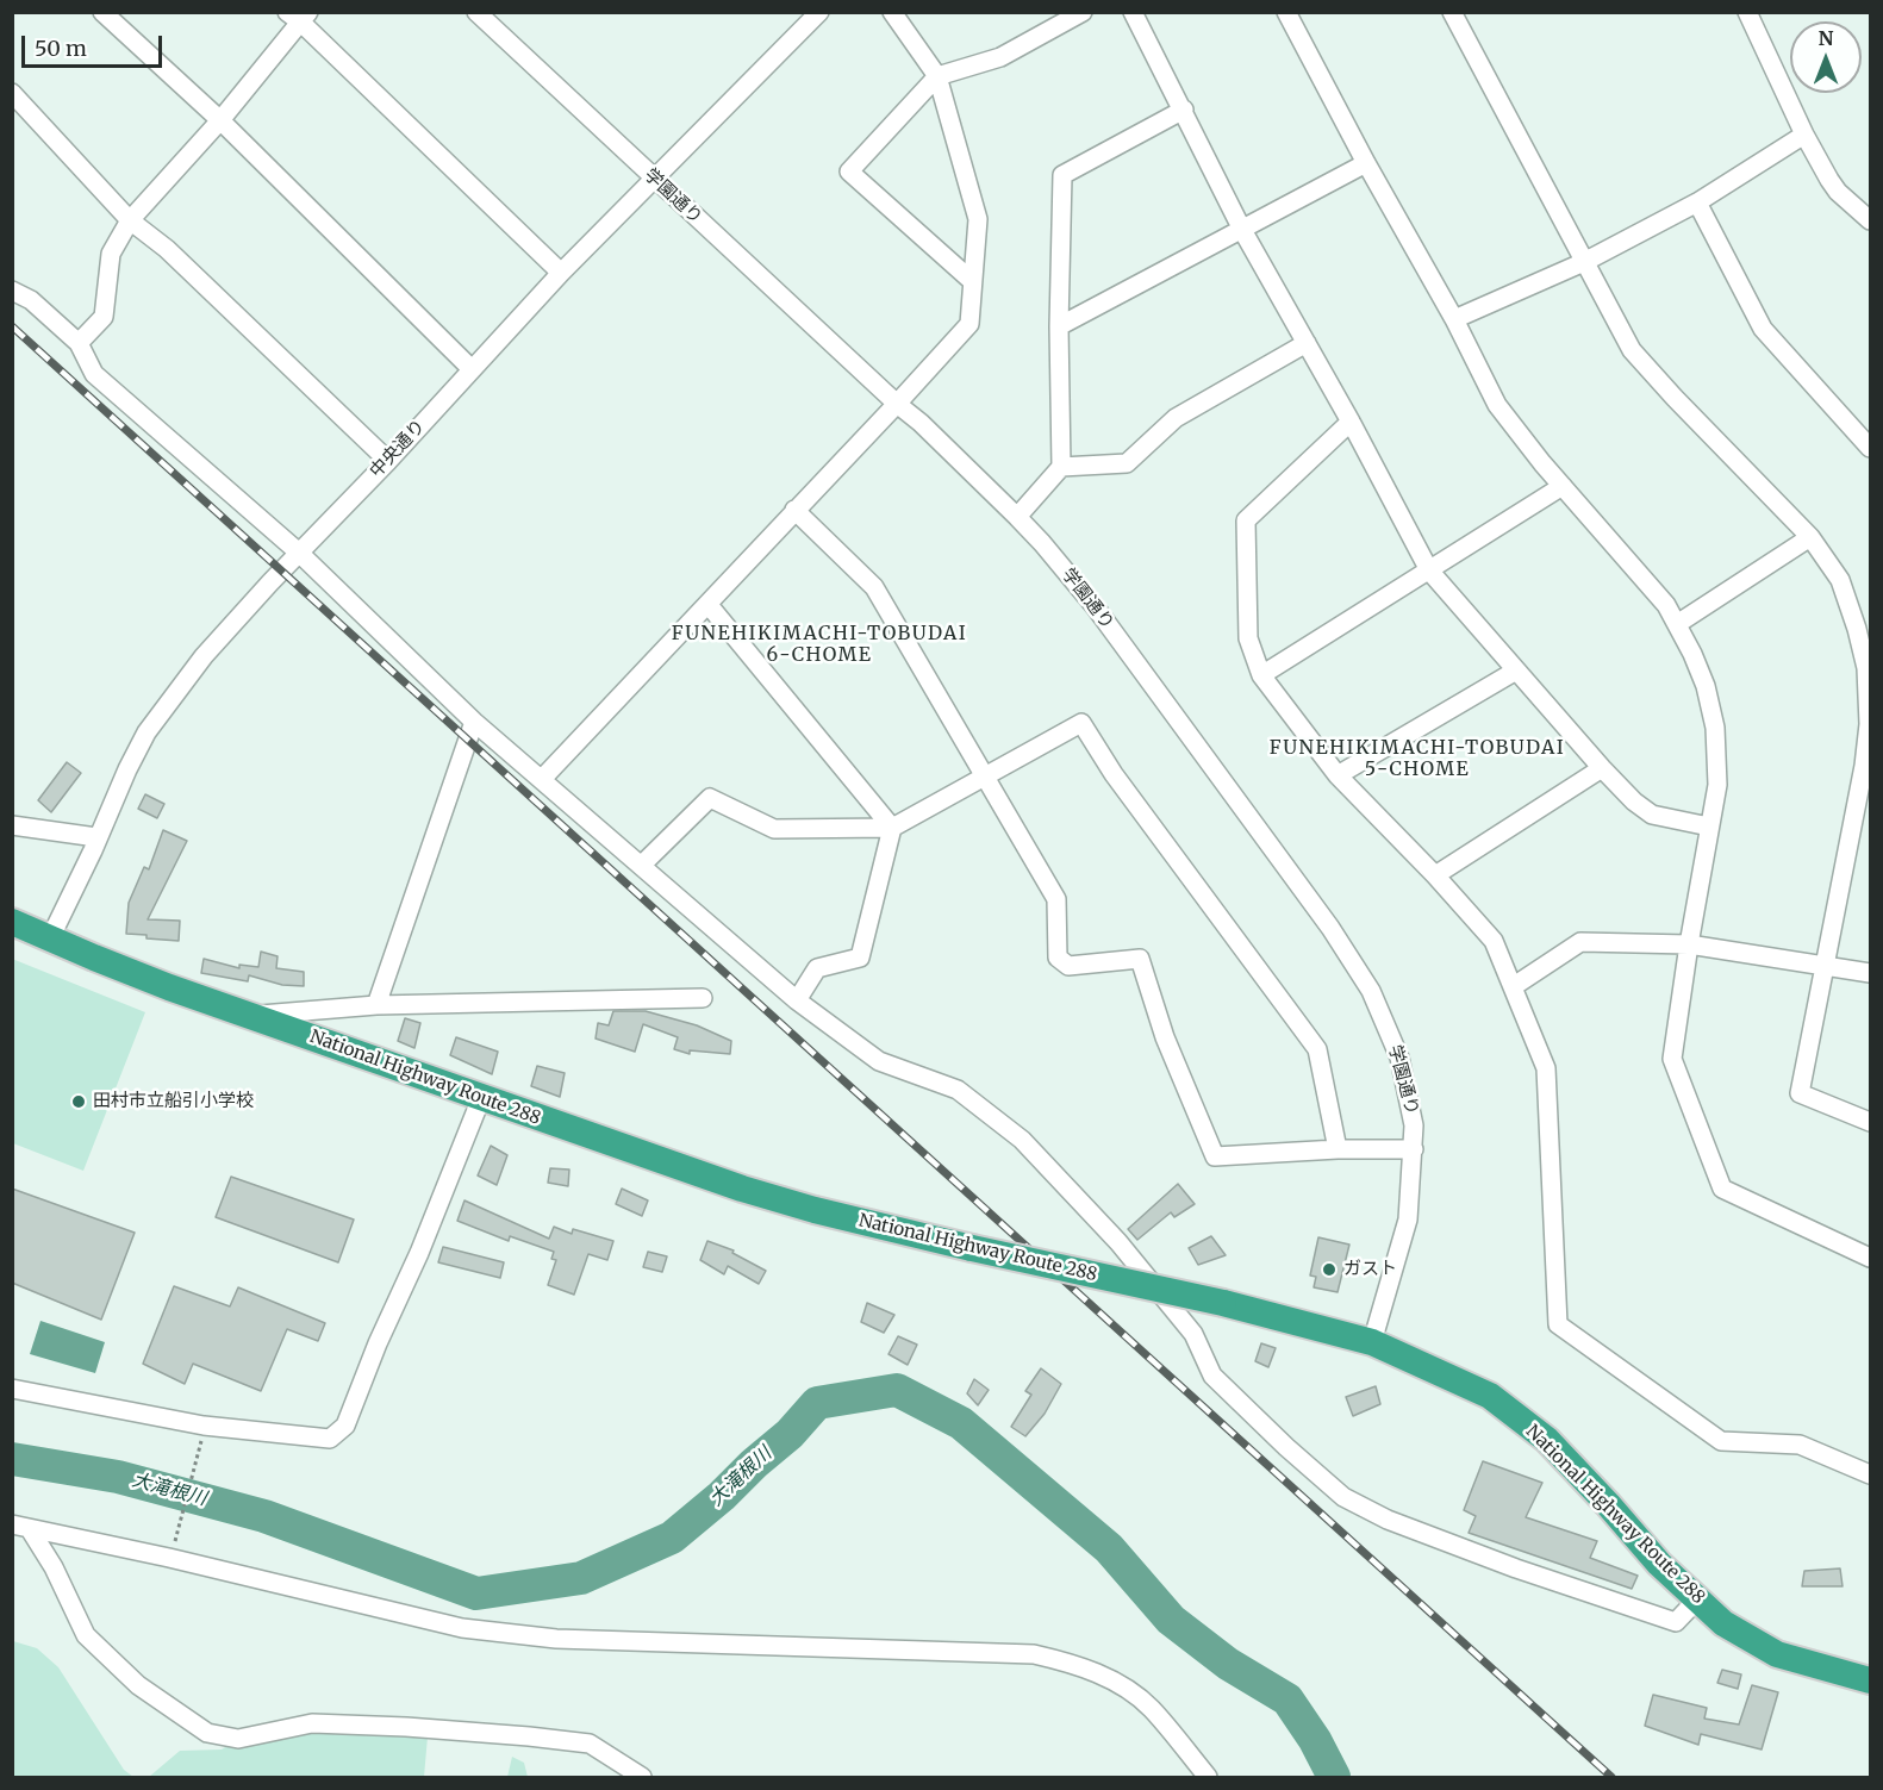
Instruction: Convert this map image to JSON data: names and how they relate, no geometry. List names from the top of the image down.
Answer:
{
  "streets": {
    "highway": ["National Highway Route 288"],
    "street": ["学園通り", "中央通り"]
  },
  "crossings": [
    ["学園通り", "中央通り"],
    ["学園通り", "National Highway Route 288"],
    ["中央通り", "National Highway Route 288"]
  ],
  "districts": ["FUNEHIKIMACHI-TOBUDAI 6-CHOME", "FUNEHIKIMACHI-TOBUDAI 5-CHOME"],
  "water": ["大滝根川"],
  "places": ["田村市立船引小学校", "ガスト"],
  "scale_bar": "50 m",
  "north": "top"
}
